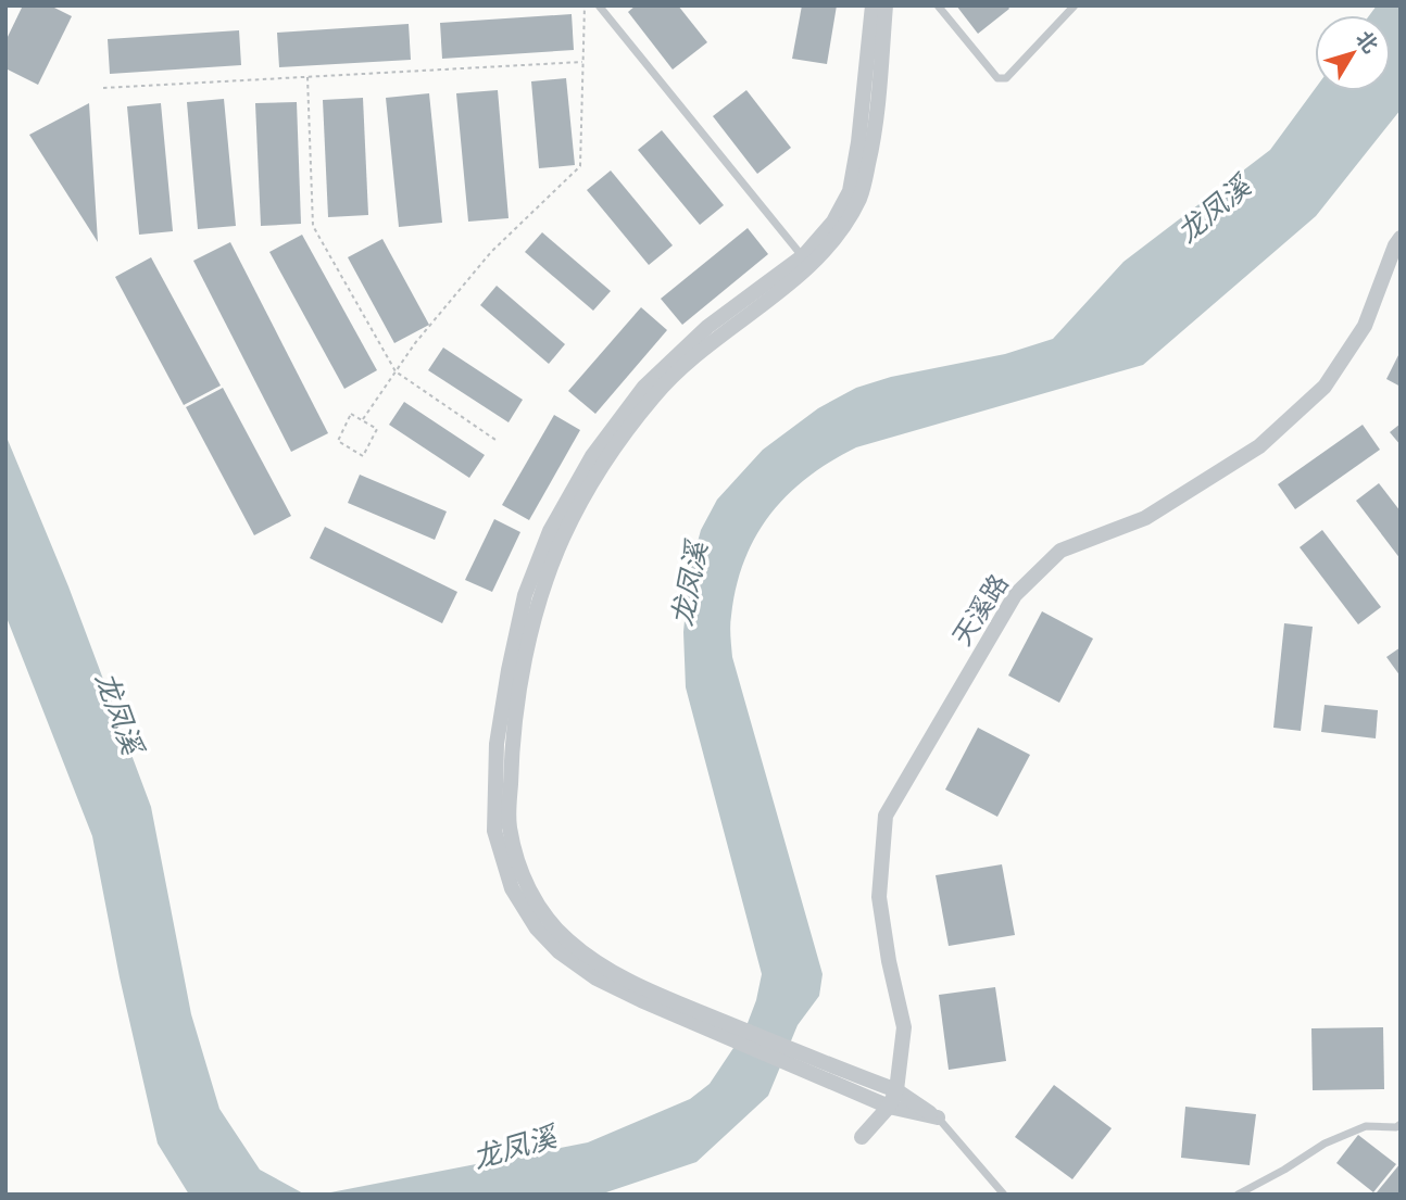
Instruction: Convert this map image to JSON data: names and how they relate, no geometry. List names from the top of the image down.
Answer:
{
  "streets": {
    "street": ["天溪路"]
  },
  "water": ["龙凤溪"],
  "north": "top right"
}
